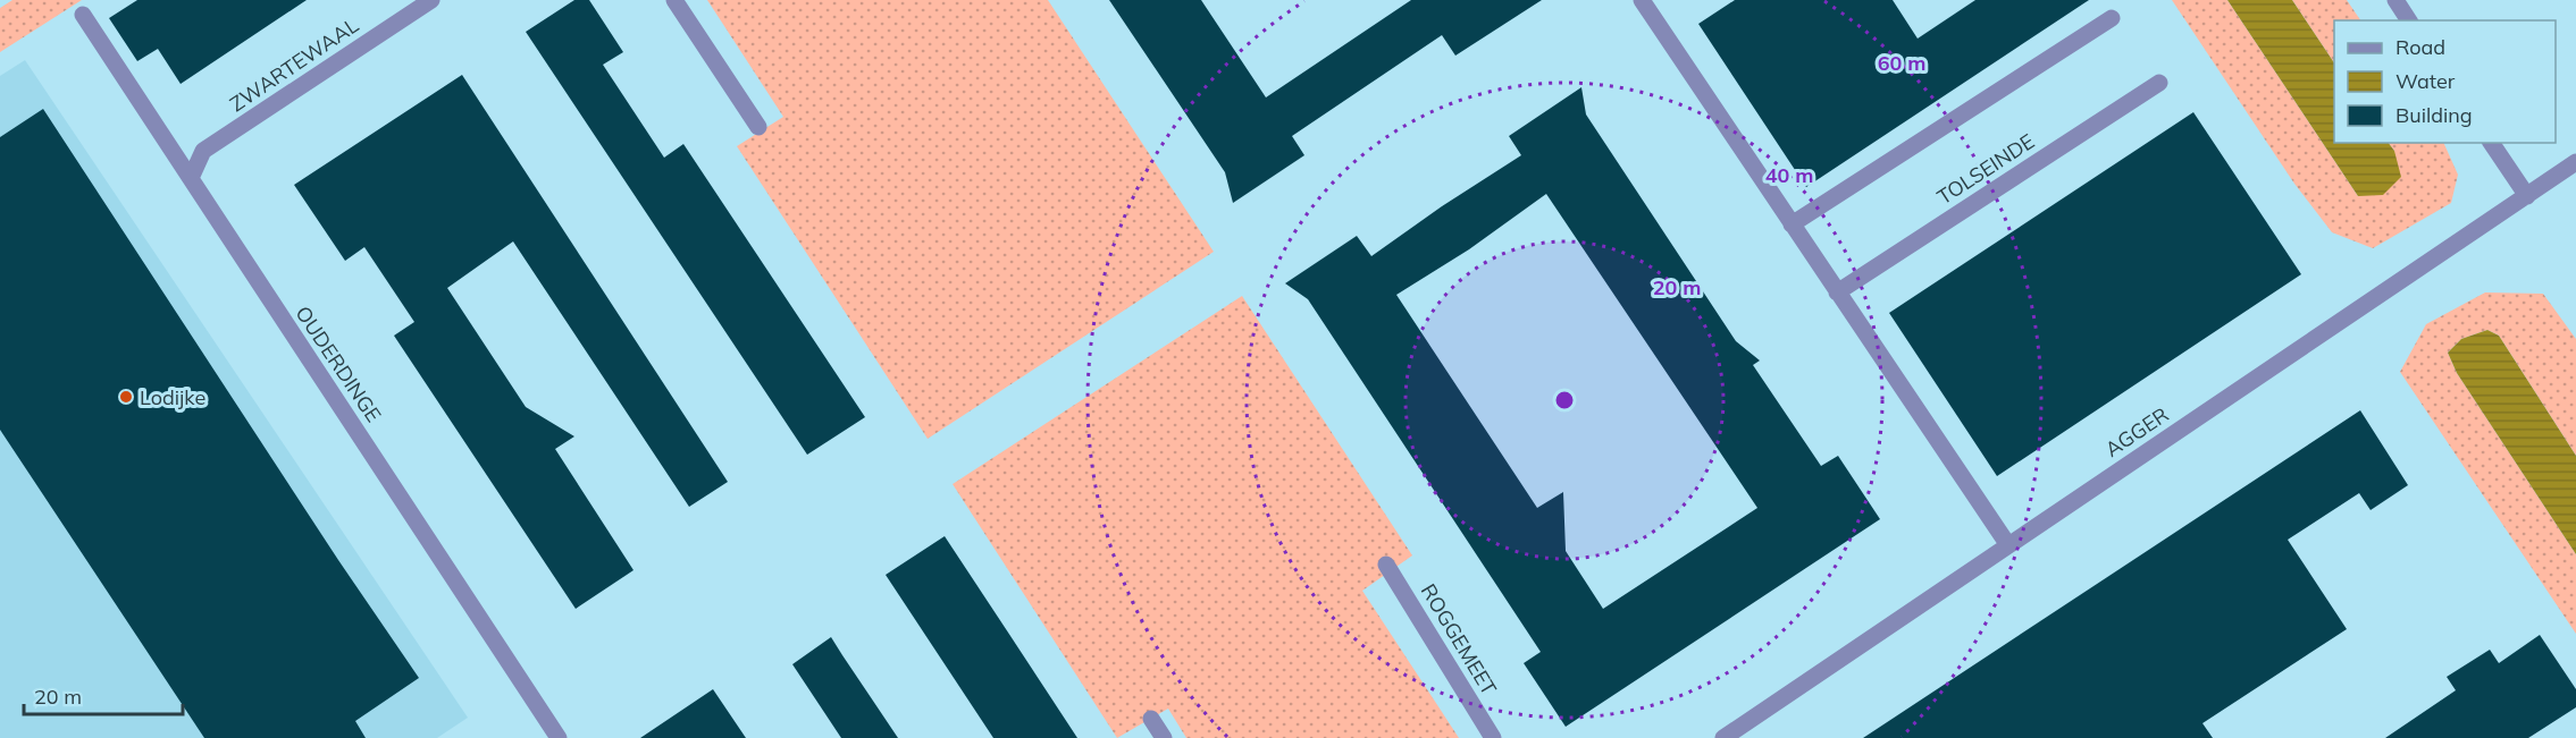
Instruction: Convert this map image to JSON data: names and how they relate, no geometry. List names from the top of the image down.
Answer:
{
  "streets": {
    "street": [
      "ZWARTEWAAL",
      "TOLSEINDE",
      "OUDERDINGE",
      "AGGER",
      "ROGGEMEET"
    ]
  },
  "crossings": [
    ["ZWARTEWAAL", "OUDERDINGE"]
  ],
  "places": ["Lodijke"],
  "legend": ["Road", "Water", "Building"],
  "scale_bar": "20 m",
  "rings": ["60 m", "40 m", "20 m"]
}
